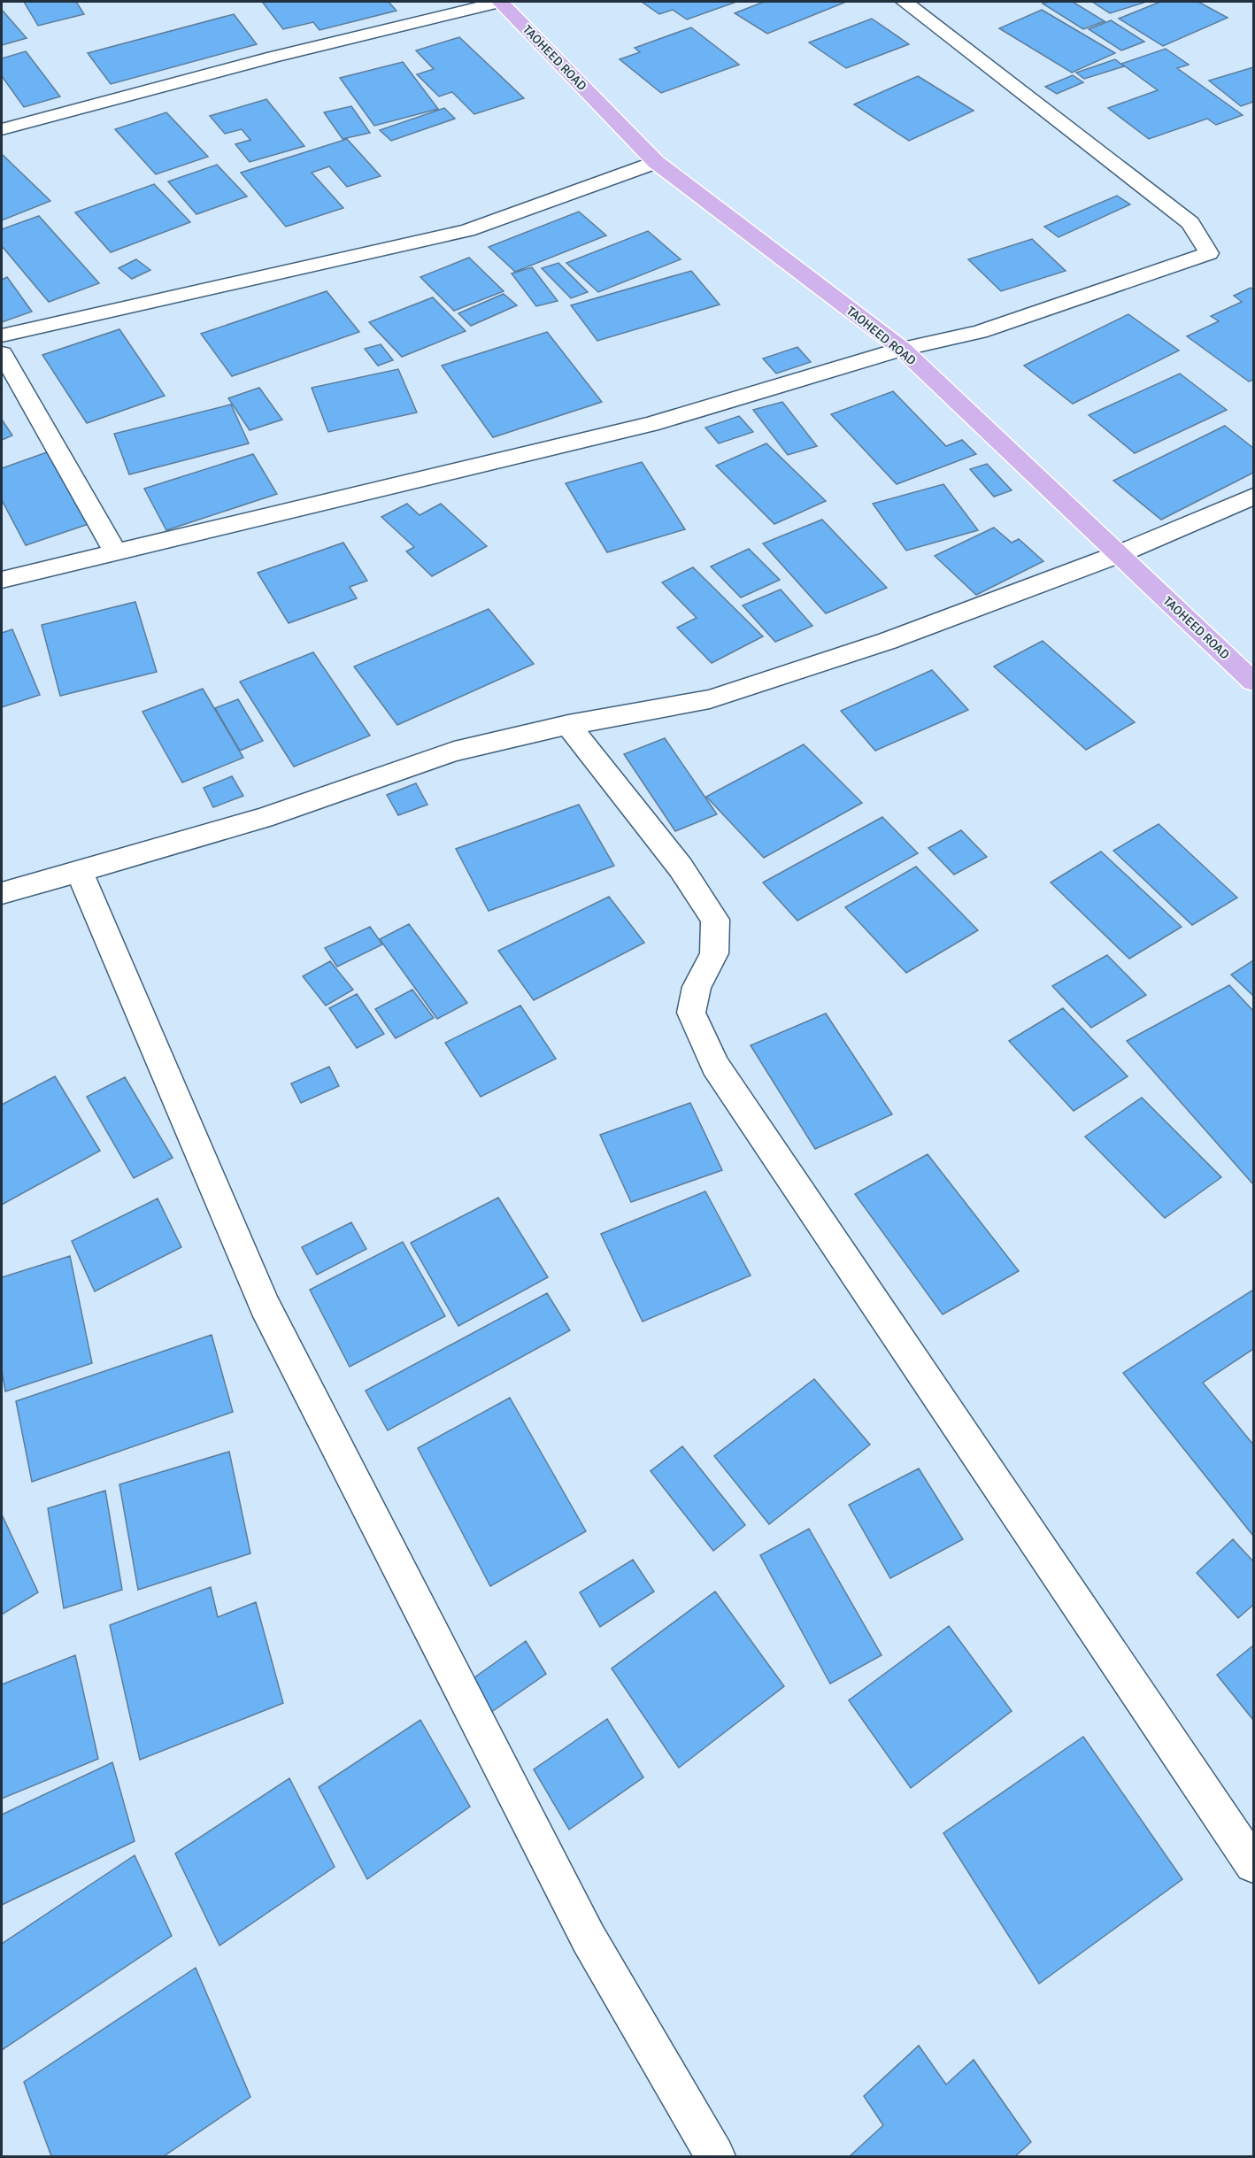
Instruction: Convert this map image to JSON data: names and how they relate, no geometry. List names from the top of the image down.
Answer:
{
  "streets": {
    "main road": ["TAOHEED ROAD"]
  }
}
